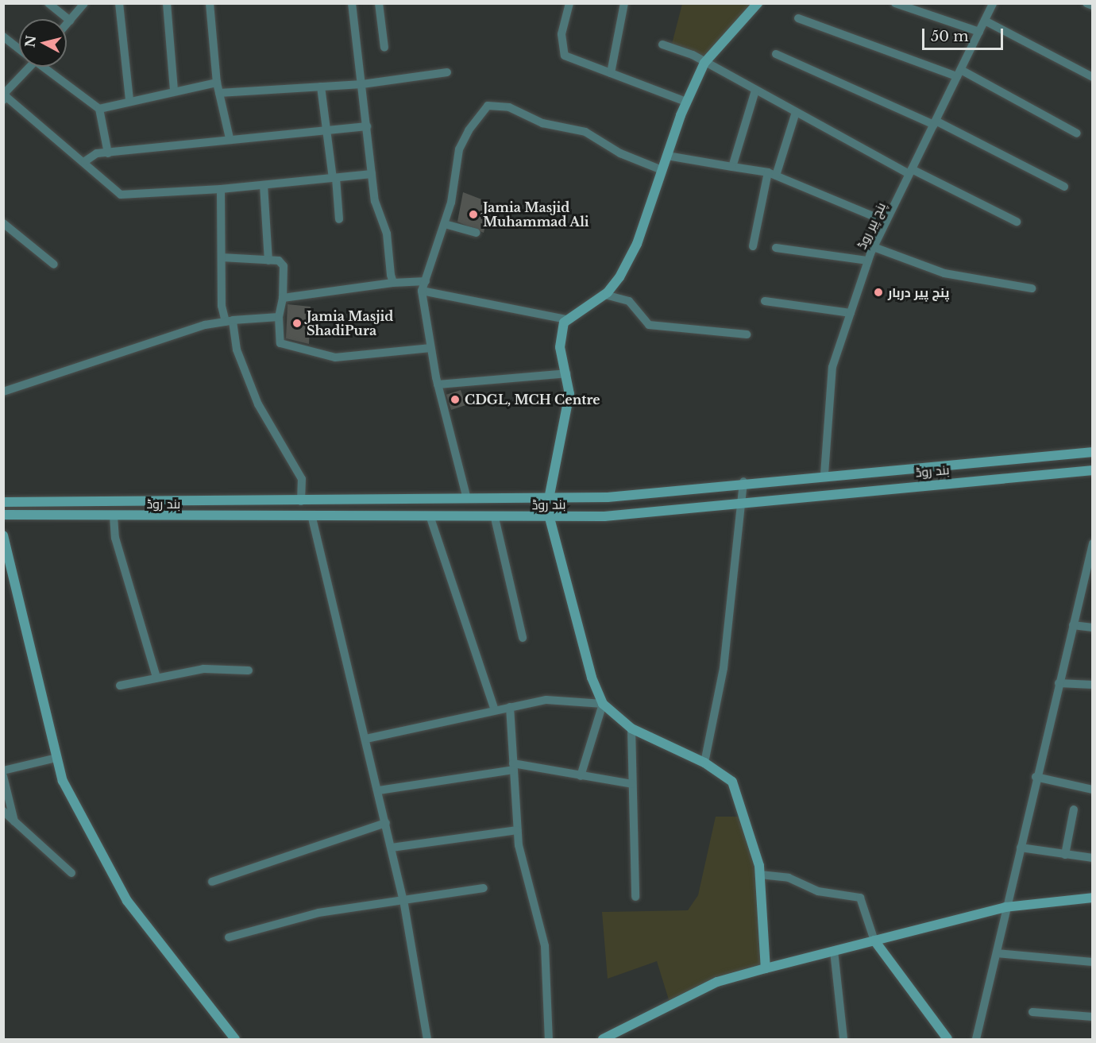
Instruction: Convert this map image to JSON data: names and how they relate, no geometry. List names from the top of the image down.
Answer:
{
  "streets": {
    "street": ["پنج پیر روڈ", "بند روڈ"]
  },
  "crossings": [
    ["پنج پیر روڈ", "بند روڈ"]
  ],
  "places": [
    "Jamia Masjid Muhammad Ali",
    "پنج پیر دربار",
    "Jamia Masjid ShadiPura",
    "CDGL, MCH Centre"
  ],
  "scale_bar": "50 m",
  "north": "left"
}
